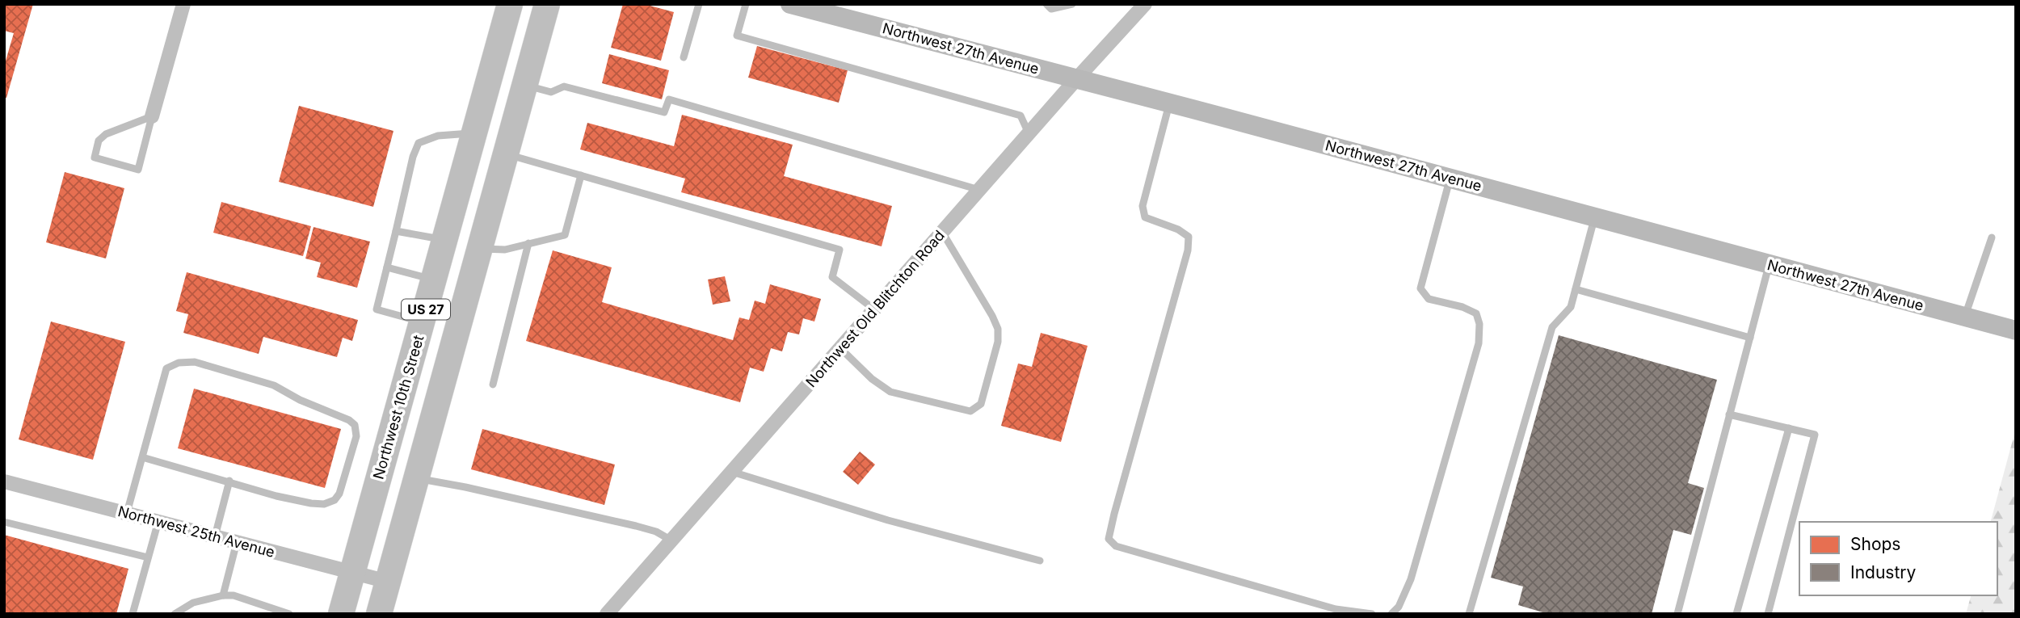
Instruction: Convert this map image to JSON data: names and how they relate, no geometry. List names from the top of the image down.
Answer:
{
  "streets": {
    "highway": ["US 27", "Northwest 10th Street"],
    "street": ["Northwest 27th Avenue", "Northwest Old Blitchton Road", "Northwest 25th Avenue"]
  },
  "crossings": [
    ["Northwest 27th Avenue", "Northwest Old Blitchton Road"],
    ["US 27", "Northwest 25th Avenue"],
    ["Northwest 10th Street", "Northwest 25th Avenue"]
  ],
  "legend": ["Shops", "Industry"]
}
